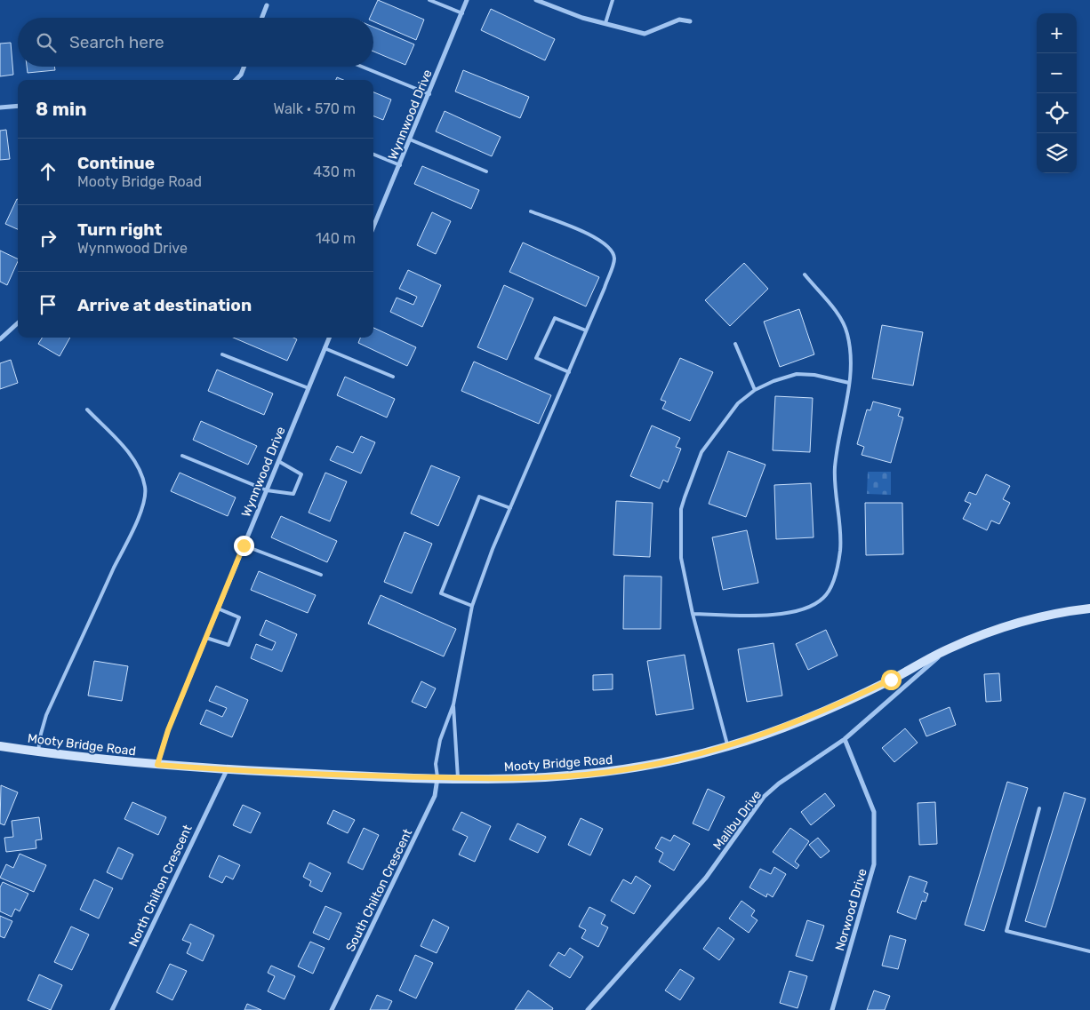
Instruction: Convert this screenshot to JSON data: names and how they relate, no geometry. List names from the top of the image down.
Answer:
{
  "streets": {
    "main road": ["Mooty Bridge Road"],
    "street": [
      "Wynnwood Drive",
      "Malibu Drive",
      "North Chilton Crescent",
      "South Chilton Crescent",
      "Norwood Drive"
    ]
  },
  "crossings": [
    ["Wynnwood Drive", "Mooty Bridge Road"],
    ["Mooty Bridge Road", "Malibu Drive"],
    ["Mooty Bridge Road", "North Chilton Crescent"],
    ["Mooty Bridge Road", "South Chilton Crescent"],
    ["Malibu Drive", "Norwood Drive"]
  ],
  "page": {
    "map_buttons": ["+", "−"],
    "search": "Search here",
    "heading": ["8 min", "Walk · 570 m"],
    "list": [
      ["Continue", "Mooty Bridge Road", "430 m"],
      ["Turn right", "Wynnwood Drive", "140 m"],
      "Arrive at destination"
    ]
  }
}
